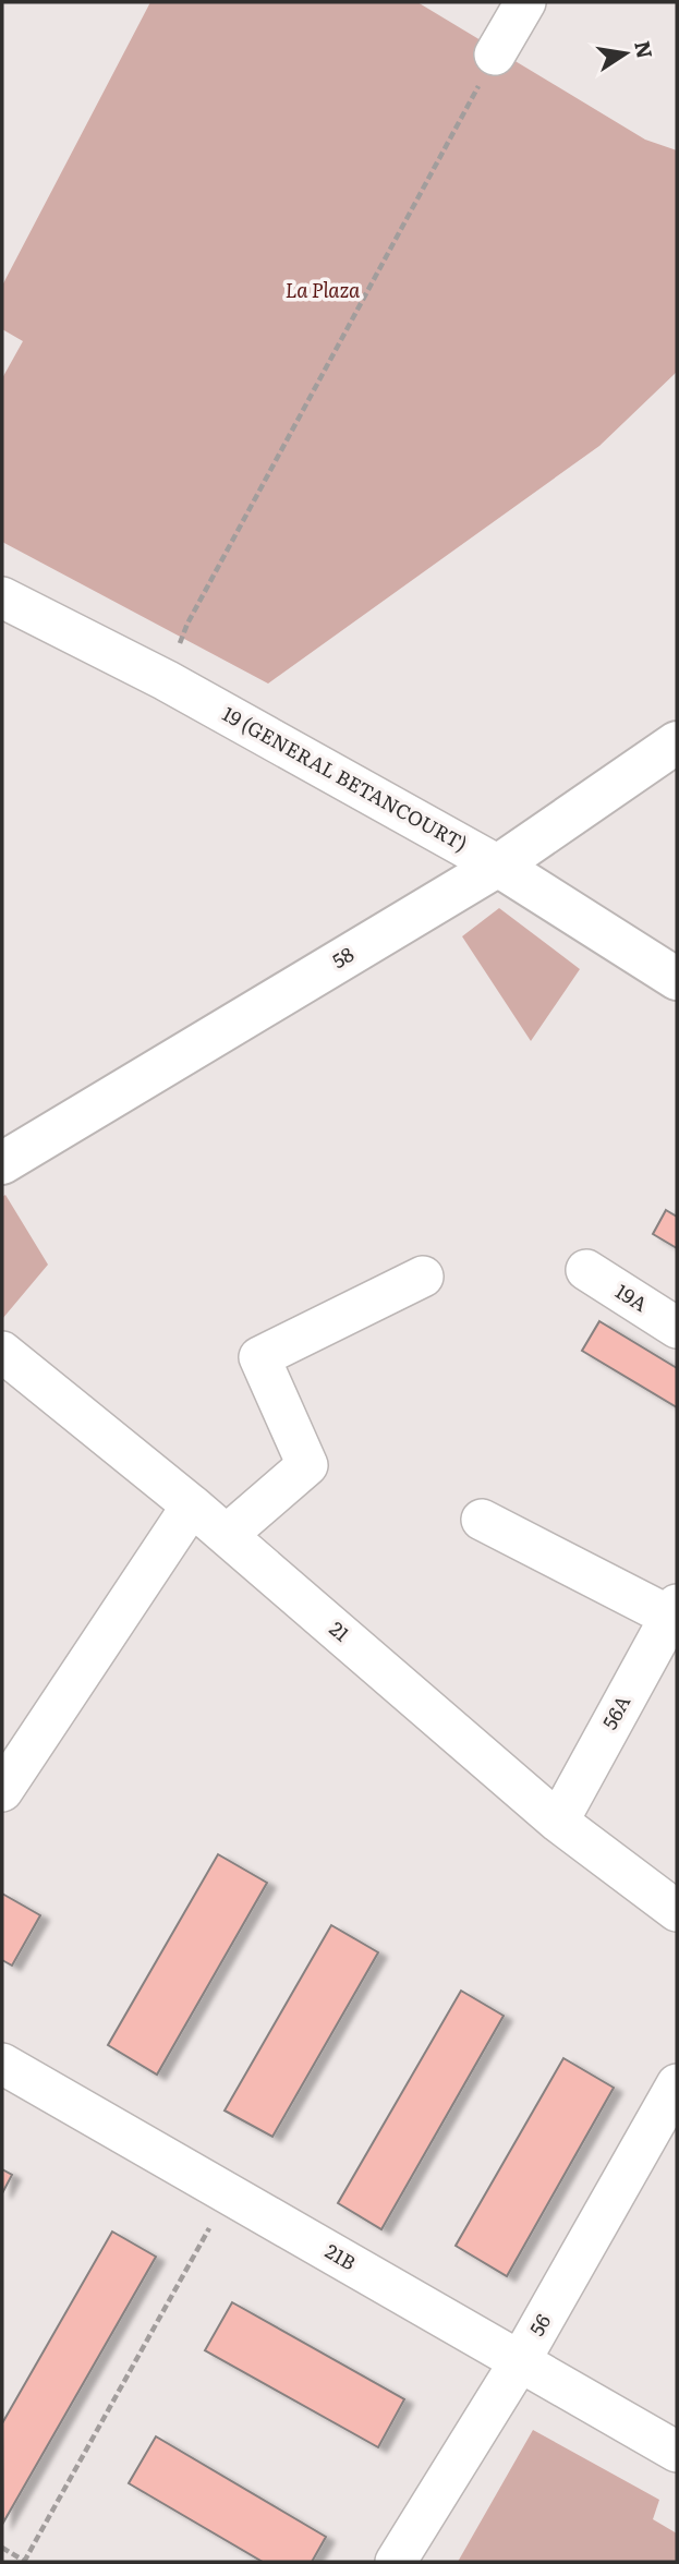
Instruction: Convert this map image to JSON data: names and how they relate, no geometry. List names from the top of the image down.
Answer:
{
  "streets": {
    "main road": ["19 (GENERAL BETANCOURT)", "58"],
    "street": [
      "19A",
      "21",
      "56A",
      "21B",
      "56"
    ]
  },
  "crossings": [
    ["19 (GENERAL BETANCOURT)", "58"],
    ["21", "56A"],
    ["21B", "56"]
  ],
  "parks": ["La Plaza"],
  "north": "right"
}
